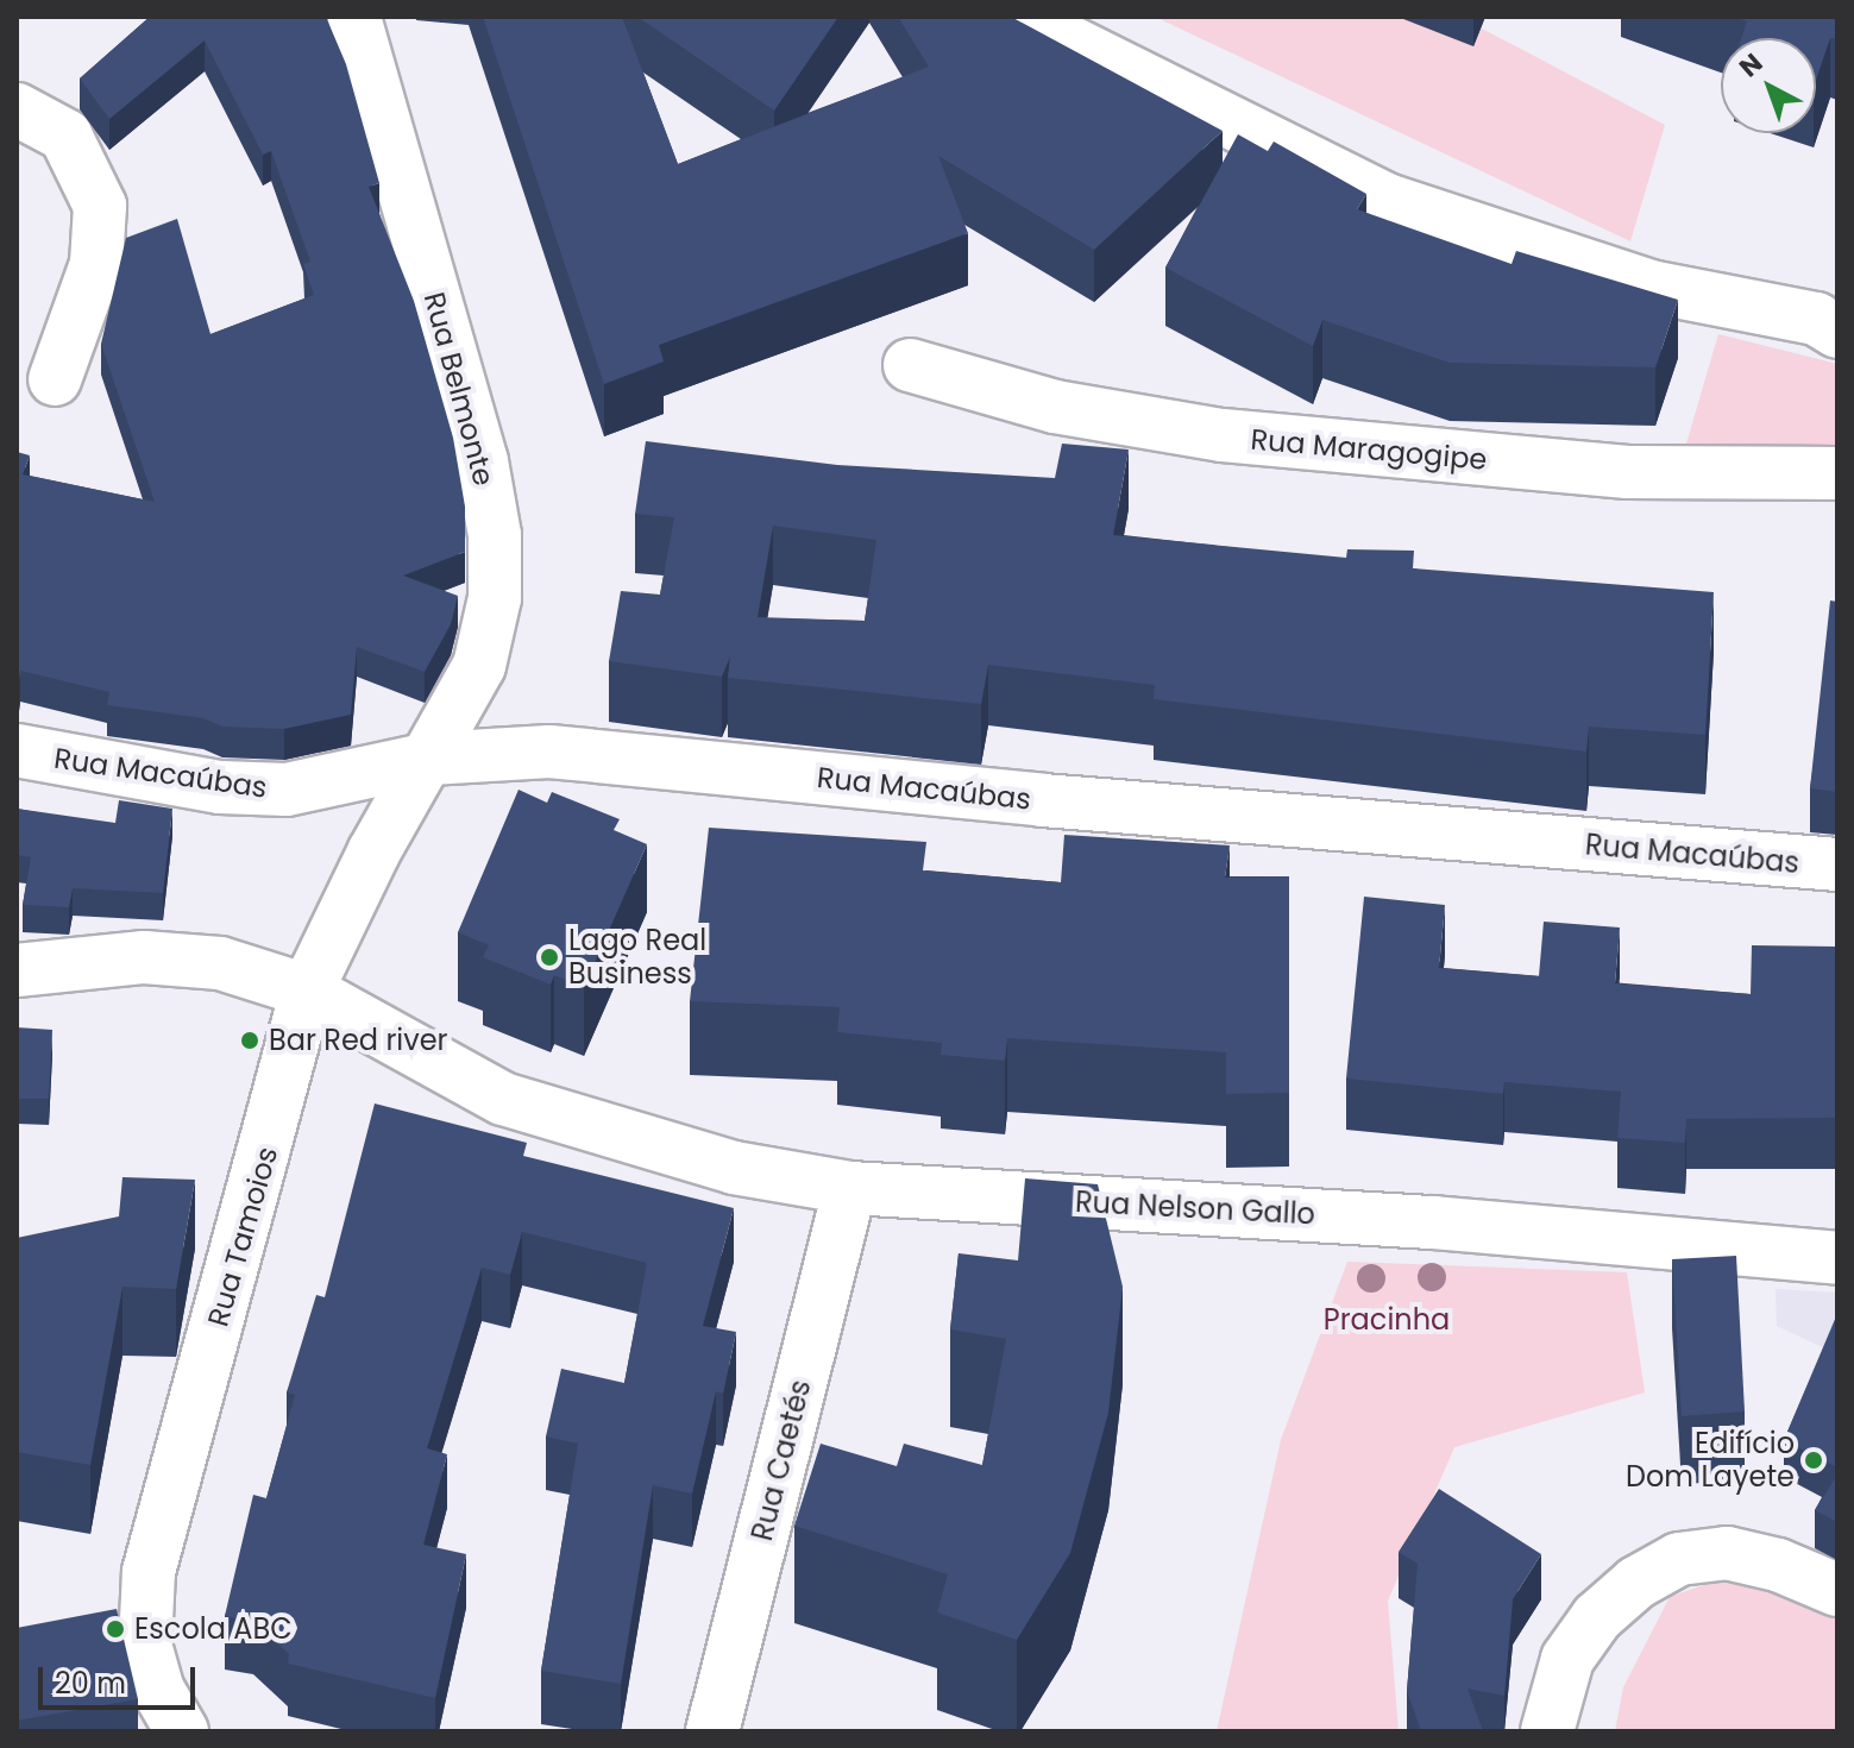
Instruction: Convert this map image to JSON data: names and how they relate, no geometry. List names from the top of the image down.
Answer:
{
  "streets": {
    "street": [
      "Rua Belmonte",
      "Rua Maragogipe",
      "Rua Macaúbas",
      "Rua Nelson Gallo",
      "Rua Tamoios",
      "Rua Caetés"
    ]
  },
  "crossings": [
    ["Rua Belmonte", "Rua Macaúbas"],
    ["Rua Belmonte", "Rua Tamoios"],
    ["Rua Macaúbas", "Rua Tamoios"],
    ["Rua Nelson Gallo", "Rua Tamoios"],
    ["Rua Nelson Gallo", "Rua Caetés"]
  ],
  "parks": ["Pracinha"],
  "places": [
    "Lago Real Business",
    "Bar Red river",
    "Edifício Dom Layete",
    "Escola ABC"
  ],
  "scale_bar": "20 m",
  "north": "top left"
}
